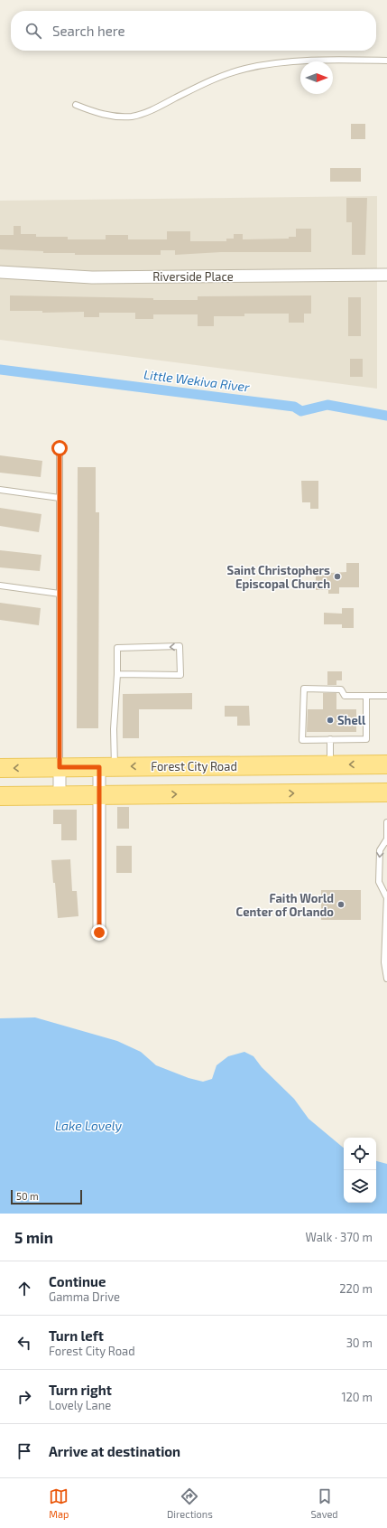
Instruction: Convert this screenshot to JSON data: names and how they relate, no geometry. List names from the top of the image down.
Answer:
{
  "streets": {
    "main road": ["Forest City Road"],
    "street": ["Riverside Place"]
  },
  "water": ["Little Wekiva River", "Lake Lovely"],
  "places": ["Saint Christophers Episcopal Church", "Shell", "Faith World Center of Orlando"],
  "scale_bar": "50 m",
  "north": "right",
  "page": {
    "search": "Search here",
    "scale": "50 m",
    "heading": ["5 min", "Walk · 370 m"],
    "list": [
      ["Continue", "Gamma Drive", "220 m"],
      ["Turn left", "Forest City Road", "30 m"],
      ["Turn right", "Lovely Lane", "120 m"],
      "Arrive at destination"
    ],
    "nav": ["Map", "Directions", "Saved"]
  }
}
